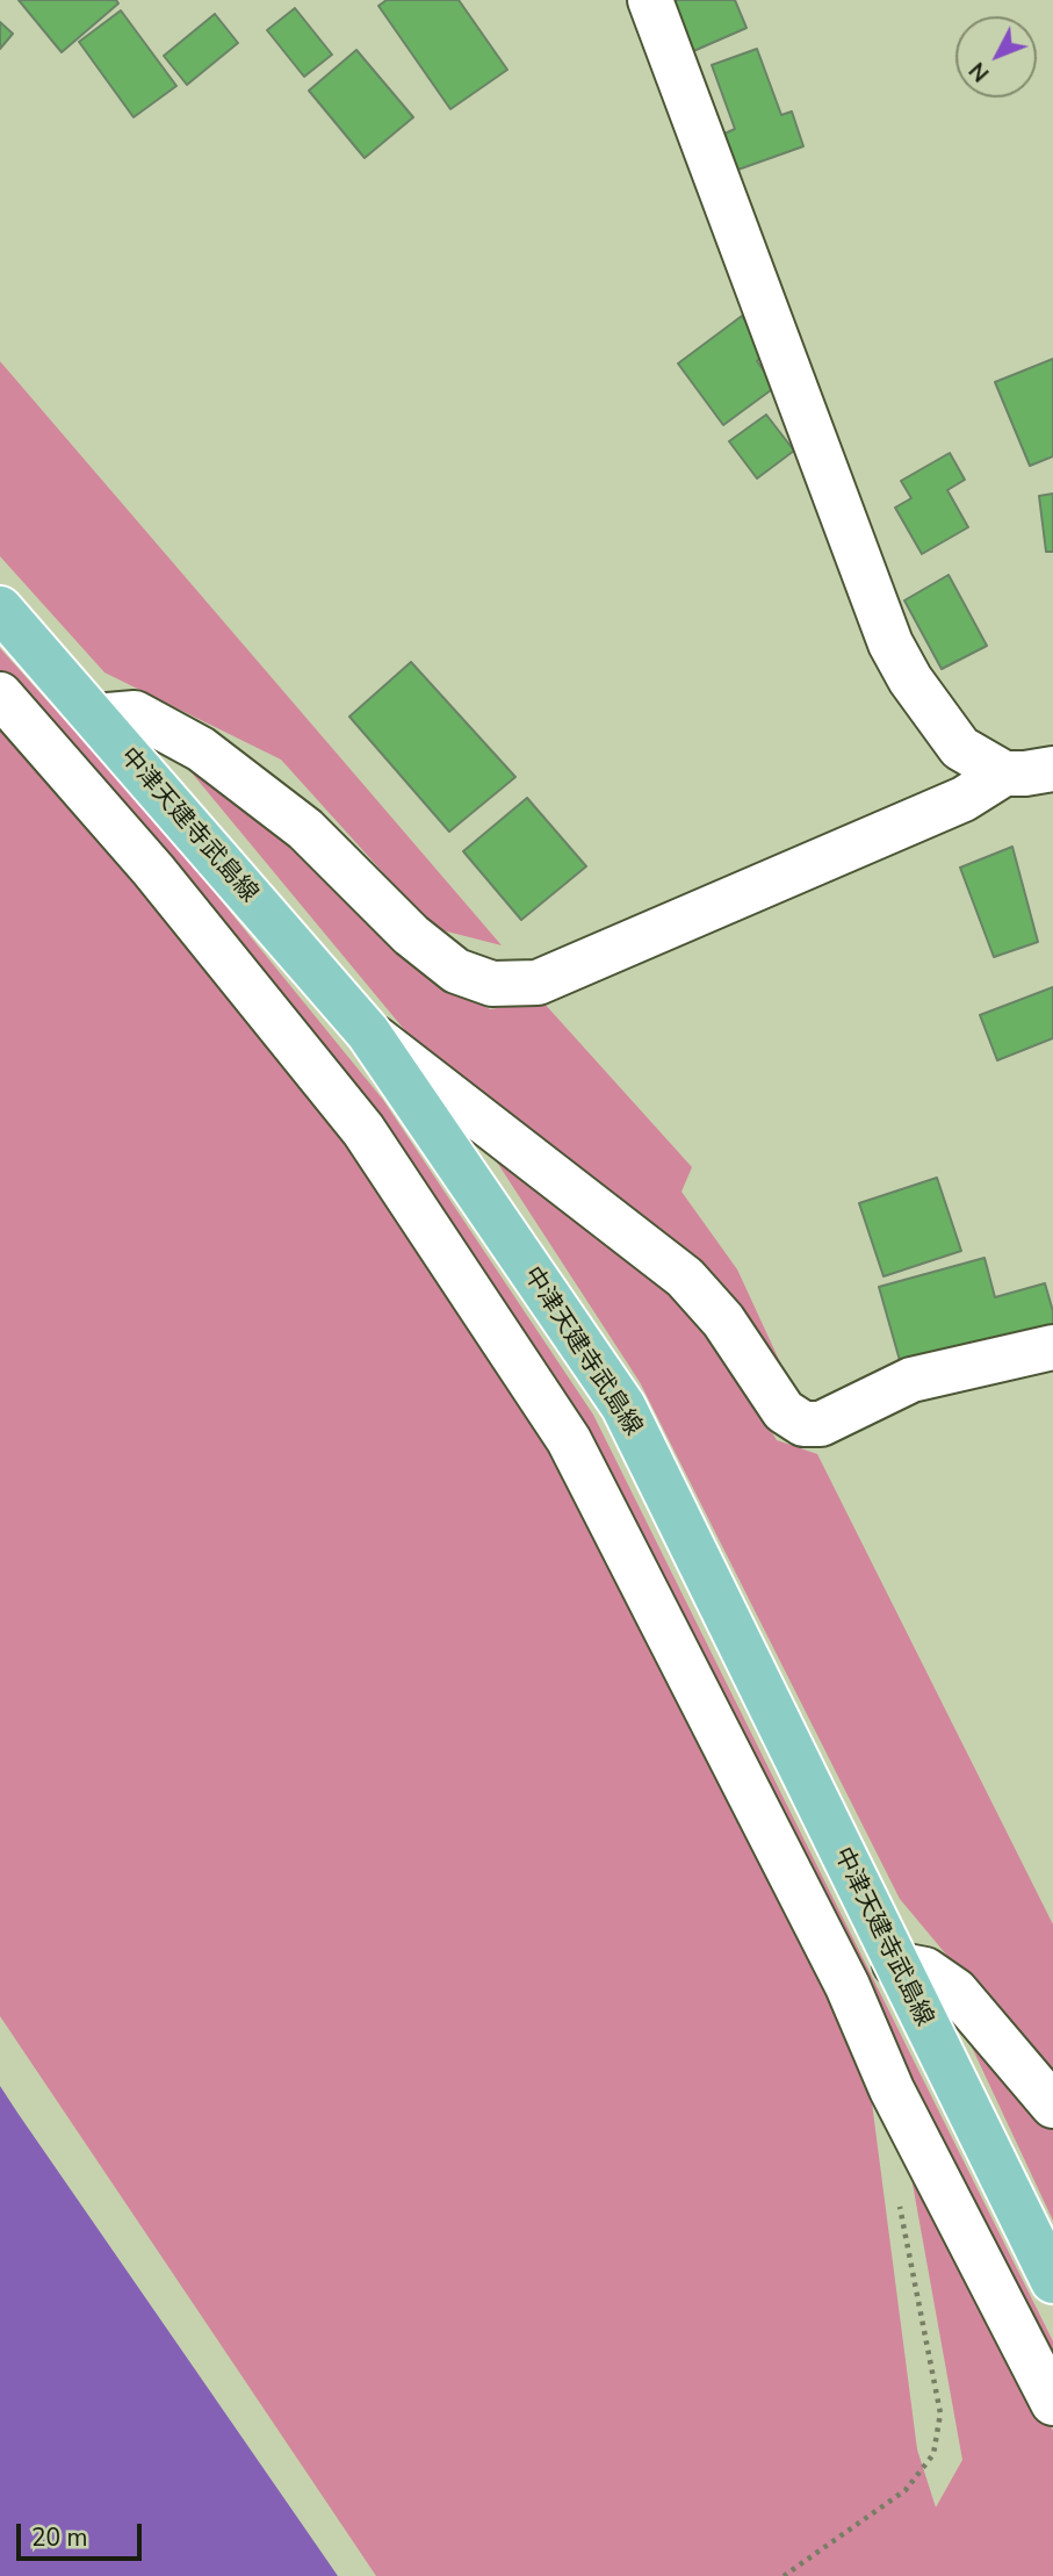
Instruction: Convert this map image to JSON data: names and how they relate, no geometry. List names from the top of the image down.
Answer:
{
  "streets": {
    "main road": ["中津天建寺武島線"]
  },
  "scale_bar": "20 m",
  "north": "bottom left"
}
